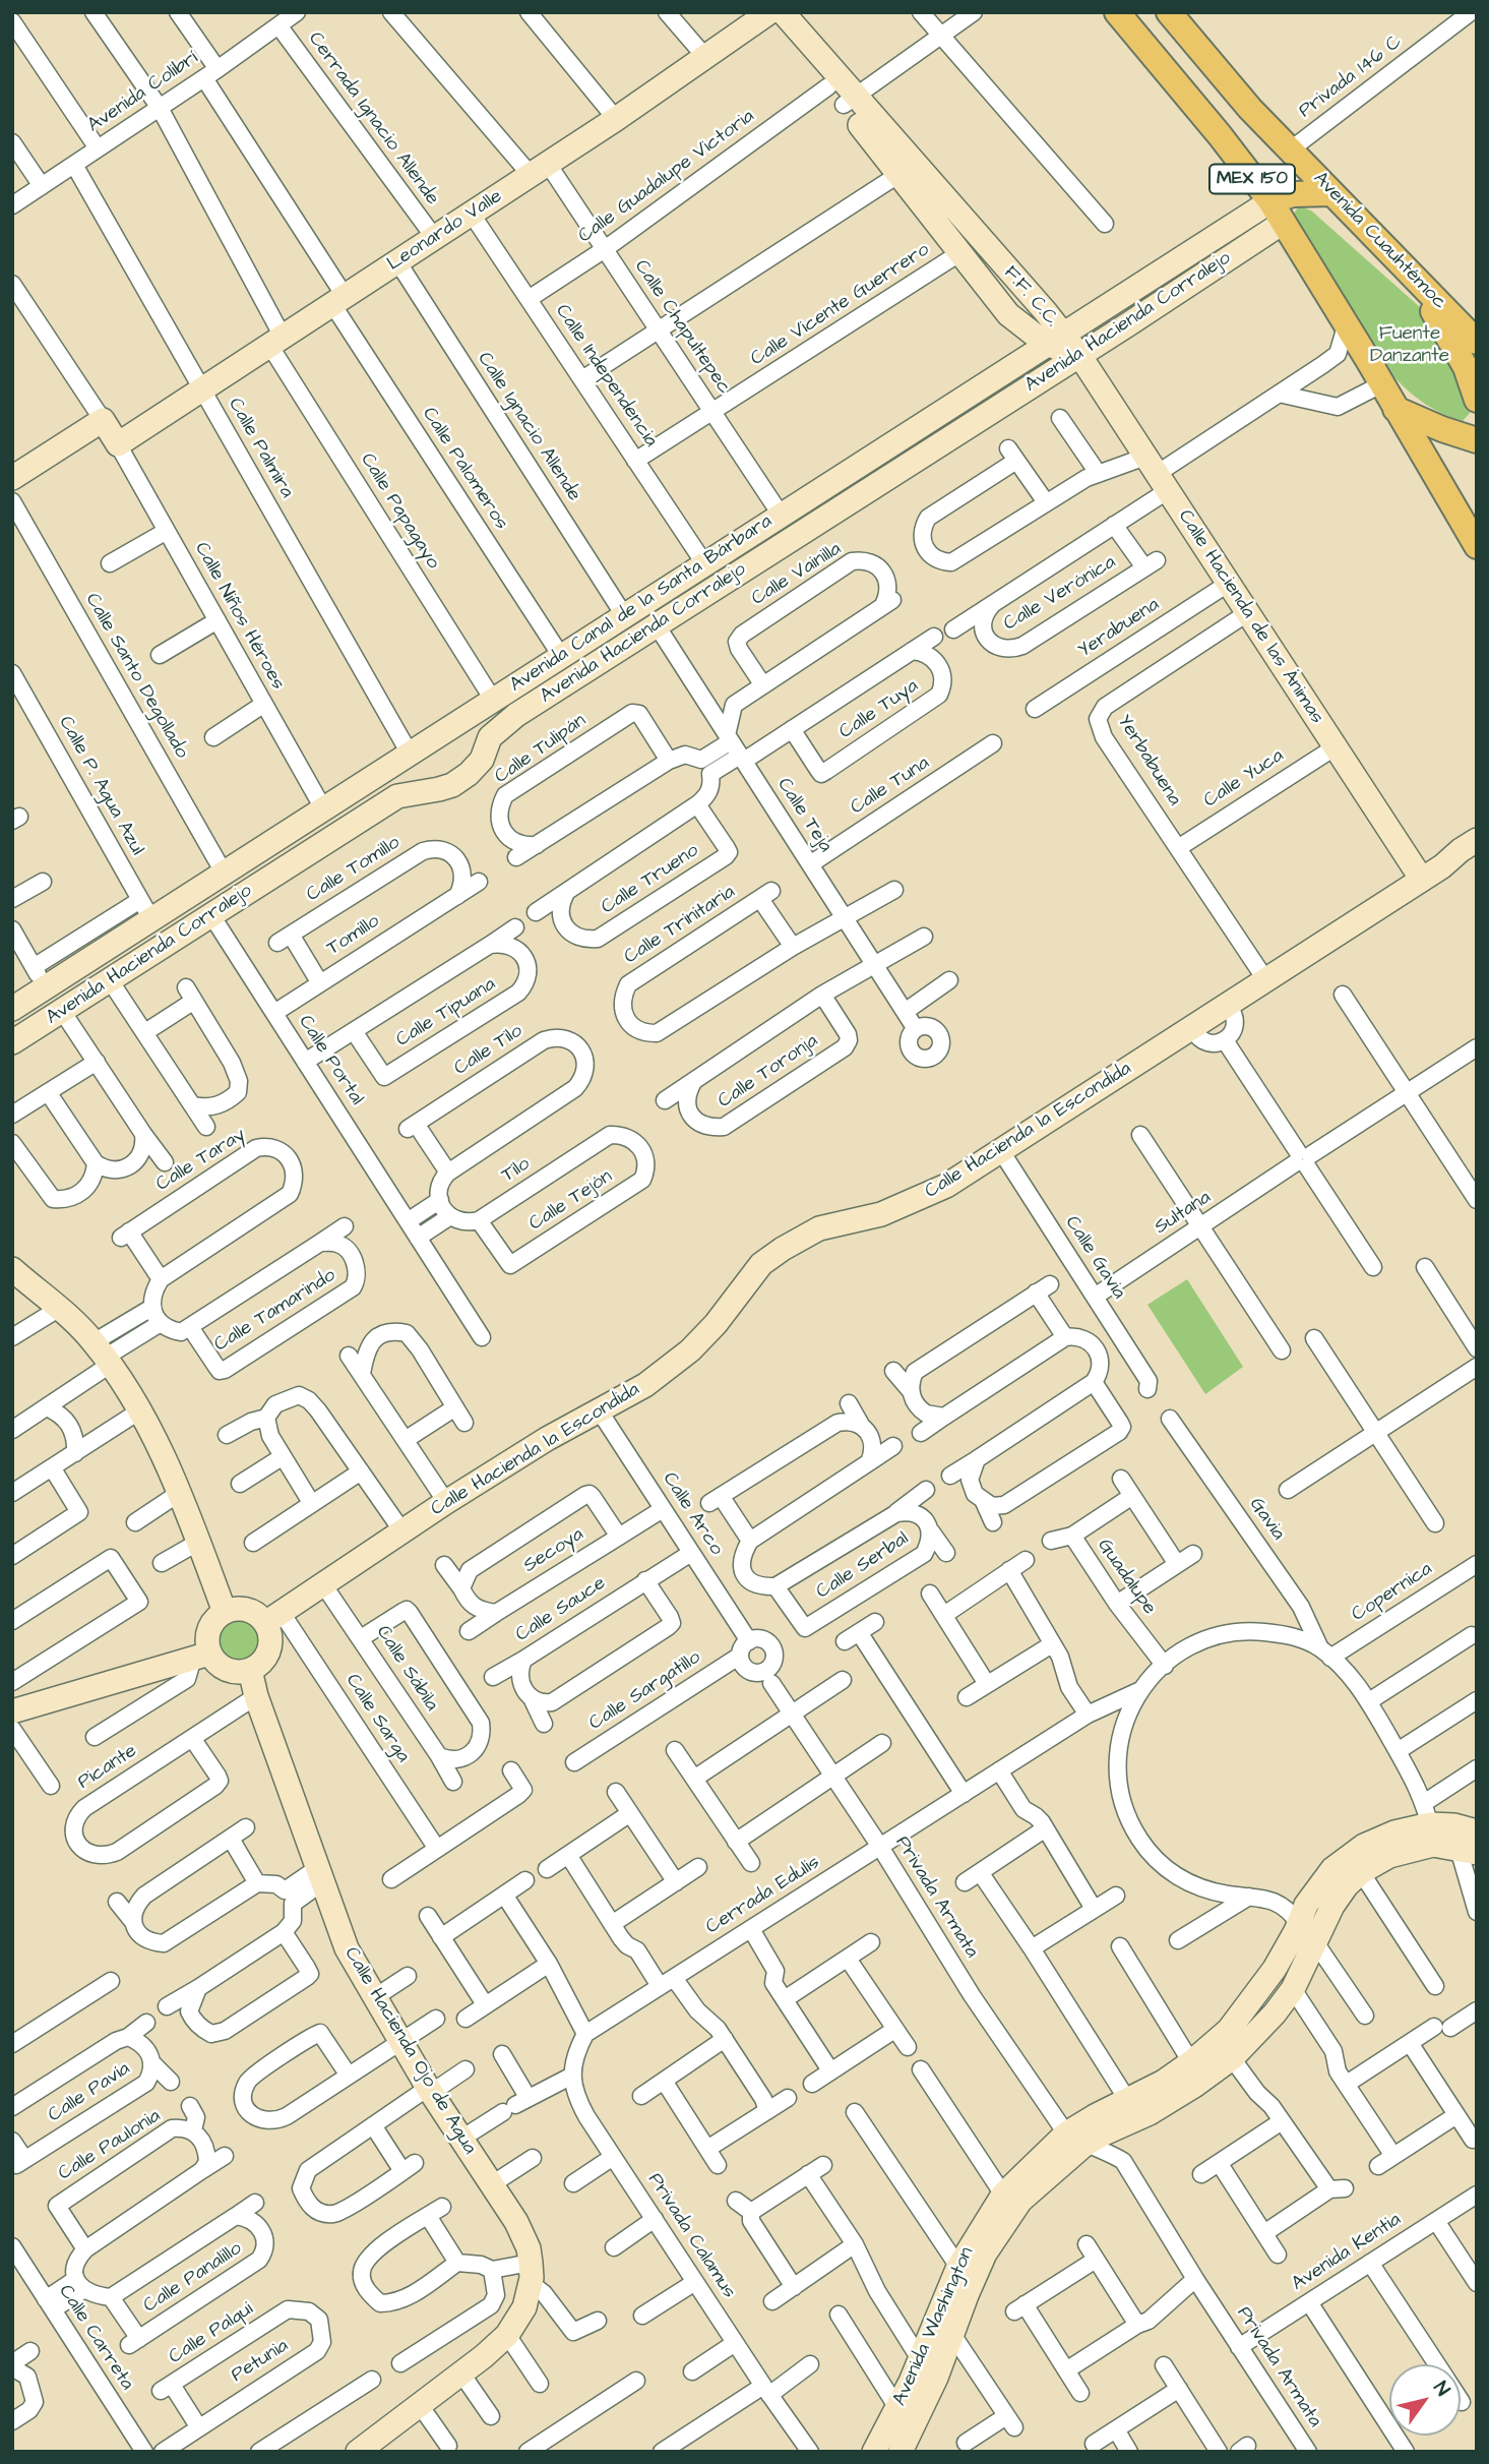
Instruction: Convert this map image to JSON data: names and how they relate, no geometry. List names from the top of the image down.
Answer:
{
  "streets": {
    "main road": [
      "MEX 150",
      "Leonardo Valle",
      "Avenida Cuauhtémoc",
      "F.F. C.C.",
      "Avenida Hacienda Corralejo",
      "Avenida Canal de la Santa Bárbara",
      "Calle Hacienda de las Ánimas",
      "Calle Hacienda la Escondida",
      "Calle Hacienda Ojo de Agua",
      "Avenida Washington"
    ],
    "street": [
      "Privada 146 C",
      "Avenida Colibrí",
      "Cerrada Ignacio Allende",
      "Calle Guadalupe Victoria",
      "Calle Vicente Guerrero",
      "Calle Chapultepec",
      "Calle Independencia",
      "Calle Ignacio Allende",
      "Calle Palmira",
      "Calle Palomeros",
      "Calle Papagayo",
      "Calle Vainilla",
      "Calle Verónica",
      "Calle Niños Héroes",
      "Yerabuena",
      "Calle Santo Degollado",
      "Calle Tuya",
      "Calle Tulipán",
      "Yerbabuena",
      "Calle Yuca",
      "Calle P. Agua Azul",
      "Calle Tuna",
      "Calle Teja",
      "Calle Tomillo",
      "Calle Trueno",
      "Calle Trinitaria",
      "Tomillo",
      "Calle Tipuana",
      "Calle Tilo",
      "Calle Portal",
      "Calle Toronja",
      "Calle Taray",
      "Tilo",
      "Calle Tejón",
      "Sultana",
      "Calle Gavia",
      "Calle Tamarindo",
      "Calle Arco",
      "Gavia",
      "Secoya",
      "Calle Serbal",
      "Guadalupe",
      "Copernica",
      "Calle Sauce",
      "Calle Sábila",
      "Calle Sargatillo",
      "Calle Sarga",
      "Picante",
      "Cerrada Edulis",
      "Privada Armata",
      "Calle Pavía",
      "Calle Paulonia",
      "Privada Calamus",
      "Avenida Kentia",
      "Calle Panalillo",
      "Calle Palqui",
      "Calle Carreta",
      "Petunia"
    ]
  },
  "crossings": [
    ["Privada 146 C", "Avenida Cuauhtémoc"],
    ["Avenida Colibrí", "Cerrada Ignacio Allende"],
    ["Avenida Colibrí", "Calle Palmira"],
    ["Avenida Colibrí", "Calle Palomeros"],
    ["Avenida Colibrí", "Calle Papagayo"],
    ["Cerrada Ignacio Allende", "Leonardo Valle"],
    ["Calle Guadalupe Victoria", "F.F. C.C."],
    ["Calle Guadalupe Victoria", "Calle Chapultepec"],
    ["Calle Guadalupe Victoria", "Calle Independencia"],
    ["MEX 150", "Avenida Hacienda Corralejo"],
    ["MEX 150", "Avenida Canal de la Santa Bárbara"],
    ["Leonardo Valle", "F.F. C.C."],
    ["Leonardo Valle", "Calle Chapultepec"],
    ["Leonardo Valle", "Calle Independencia"],
    ["Leonardo Valle", "Calle Ignacio Allende"],
    ["Leonardo Valle", "Calle Palmira"],
    ["Leonardo Valle", "Calle Palomeros"],
    ["Leonardo Valle", "Calle Papagayo"],
    ["Leonardo Valle", "Calle Niños Héroes"],
    ["F.F. C.C.", "Calle Vicente Guerrero"],
    ["F.F. C.C.", "Avenida Hacienda Corralejo"],
    ["F.F. C.C.", "Avenida Canal de la Santa Bárbara"],
    ["F.F. C.C.", "Calle Hacienda de las Ánimas"],
    ["Calle Vicente Guerrero", "Calle Chapultepec"],
    ["Calle Vicente Guerrero", "Calle Independencia"],
    ["Avenida Hacienda Corralejo", "Avenida Canal de la Santa Bárbara"],
    ["Avenida Hacienda Corralejo", "Calle Hacienda de las Ánimas"],
    ["Avenida Hacienda Corralejo", "Calle Teja"],
    ["Avenida Hacienda Corralejo", "Calle Portal"],
    ["Calle Chapultepec", "Avenida Canal de la Santa Bárbara"],
    ["Calle Independencia", "Avenida Canal de la Santa Bárbara"],
    ["Calle Ignacio Allende", "Avenida Canal de la Santa Bárbara"],
    ["Calle Palmira", "Avenida Canal de la Santa Bárbara"],
    ["Calle Palomeros", "Avenida Canal de la Santa Bárbara"],
    ["Calle Papagayo", "Avenida Canal de la Santa Bárbara"],
    ["Calle Verónica", "Calle Hacienda de las Ánimas"],
    ["Avenida Canal de la Santa Bárbara", "Calle Niños Héroes"],
    ["Avenida Canal de la Santa Bárbara", "Calle Santo Degollado"],
    ["Avenida Canal de la Santa Bárbara", "Calle P. Agua Azul"],
    ["Calle Hacienda de las Ánimas", "Yerabuena"],
    ["Calle Hacienda de las Ánimas", "Yerbabuena"],
    ["Calle Hacienda de las Ánimas", "Calle Yuca"],
    ["Calle Hacienda de las Ánimas", "Calle Hacienda la Escondida"],
    ["Calle Tuya", "Calle Teja"],
    ["Yerbabuena", "Calle Yuca"],
    ["Yerbabuena", "Calle Hacienda la Escondida"],
    ["Calle Tuna", "Calle Teja"],
    ["Calle Teja", "Calle Trinitaria"],
    ["Calle Tomillo", "Tomillo"],
    ["Tomillo", "Calle Portal"],
    ["Calle Tipuana", "Calle Portal"],
    ["Calle Hacienda la Escondida", "Calle Gavia"],
    ["Calle Hacienda la Escondida", "Calle Arco"],
    ["Calle Hacienda la Escondida", "Calle Sábila"],
    ["Calle Hacienda la Escondida", "Calle Sarga"],
    ["Calle Hacienda la Escondida", "Calle Hacienda Ojo de Agua"],
    ["Tilo", "Calle Tejón"],
    ["Sultana", "Calle Gavia"],
    ["Calle Arco", "Secoya"],
    ["Calle Arco", "Calle Sauce"],
    ["Calle Arco", "Calle Sargatillo"],
    ["Gavia", "Copernica"],
    ["Calle Sarga", "Calle Hacienda Ojo de Agua"],
    ["Picante", "Calle Hacienda Ojo de Agua"],
    ["Cerrada Edulis", "Privada Armata"],
    ["Privada Armata", "Avenida Kentia"],
    ["Privada Armata", "Avenida Washington"],
    ["Calle Palqui", "Petunia"]
  ],
  "parks": ["Fuente Danzante"],
  "north": "top right"
}
